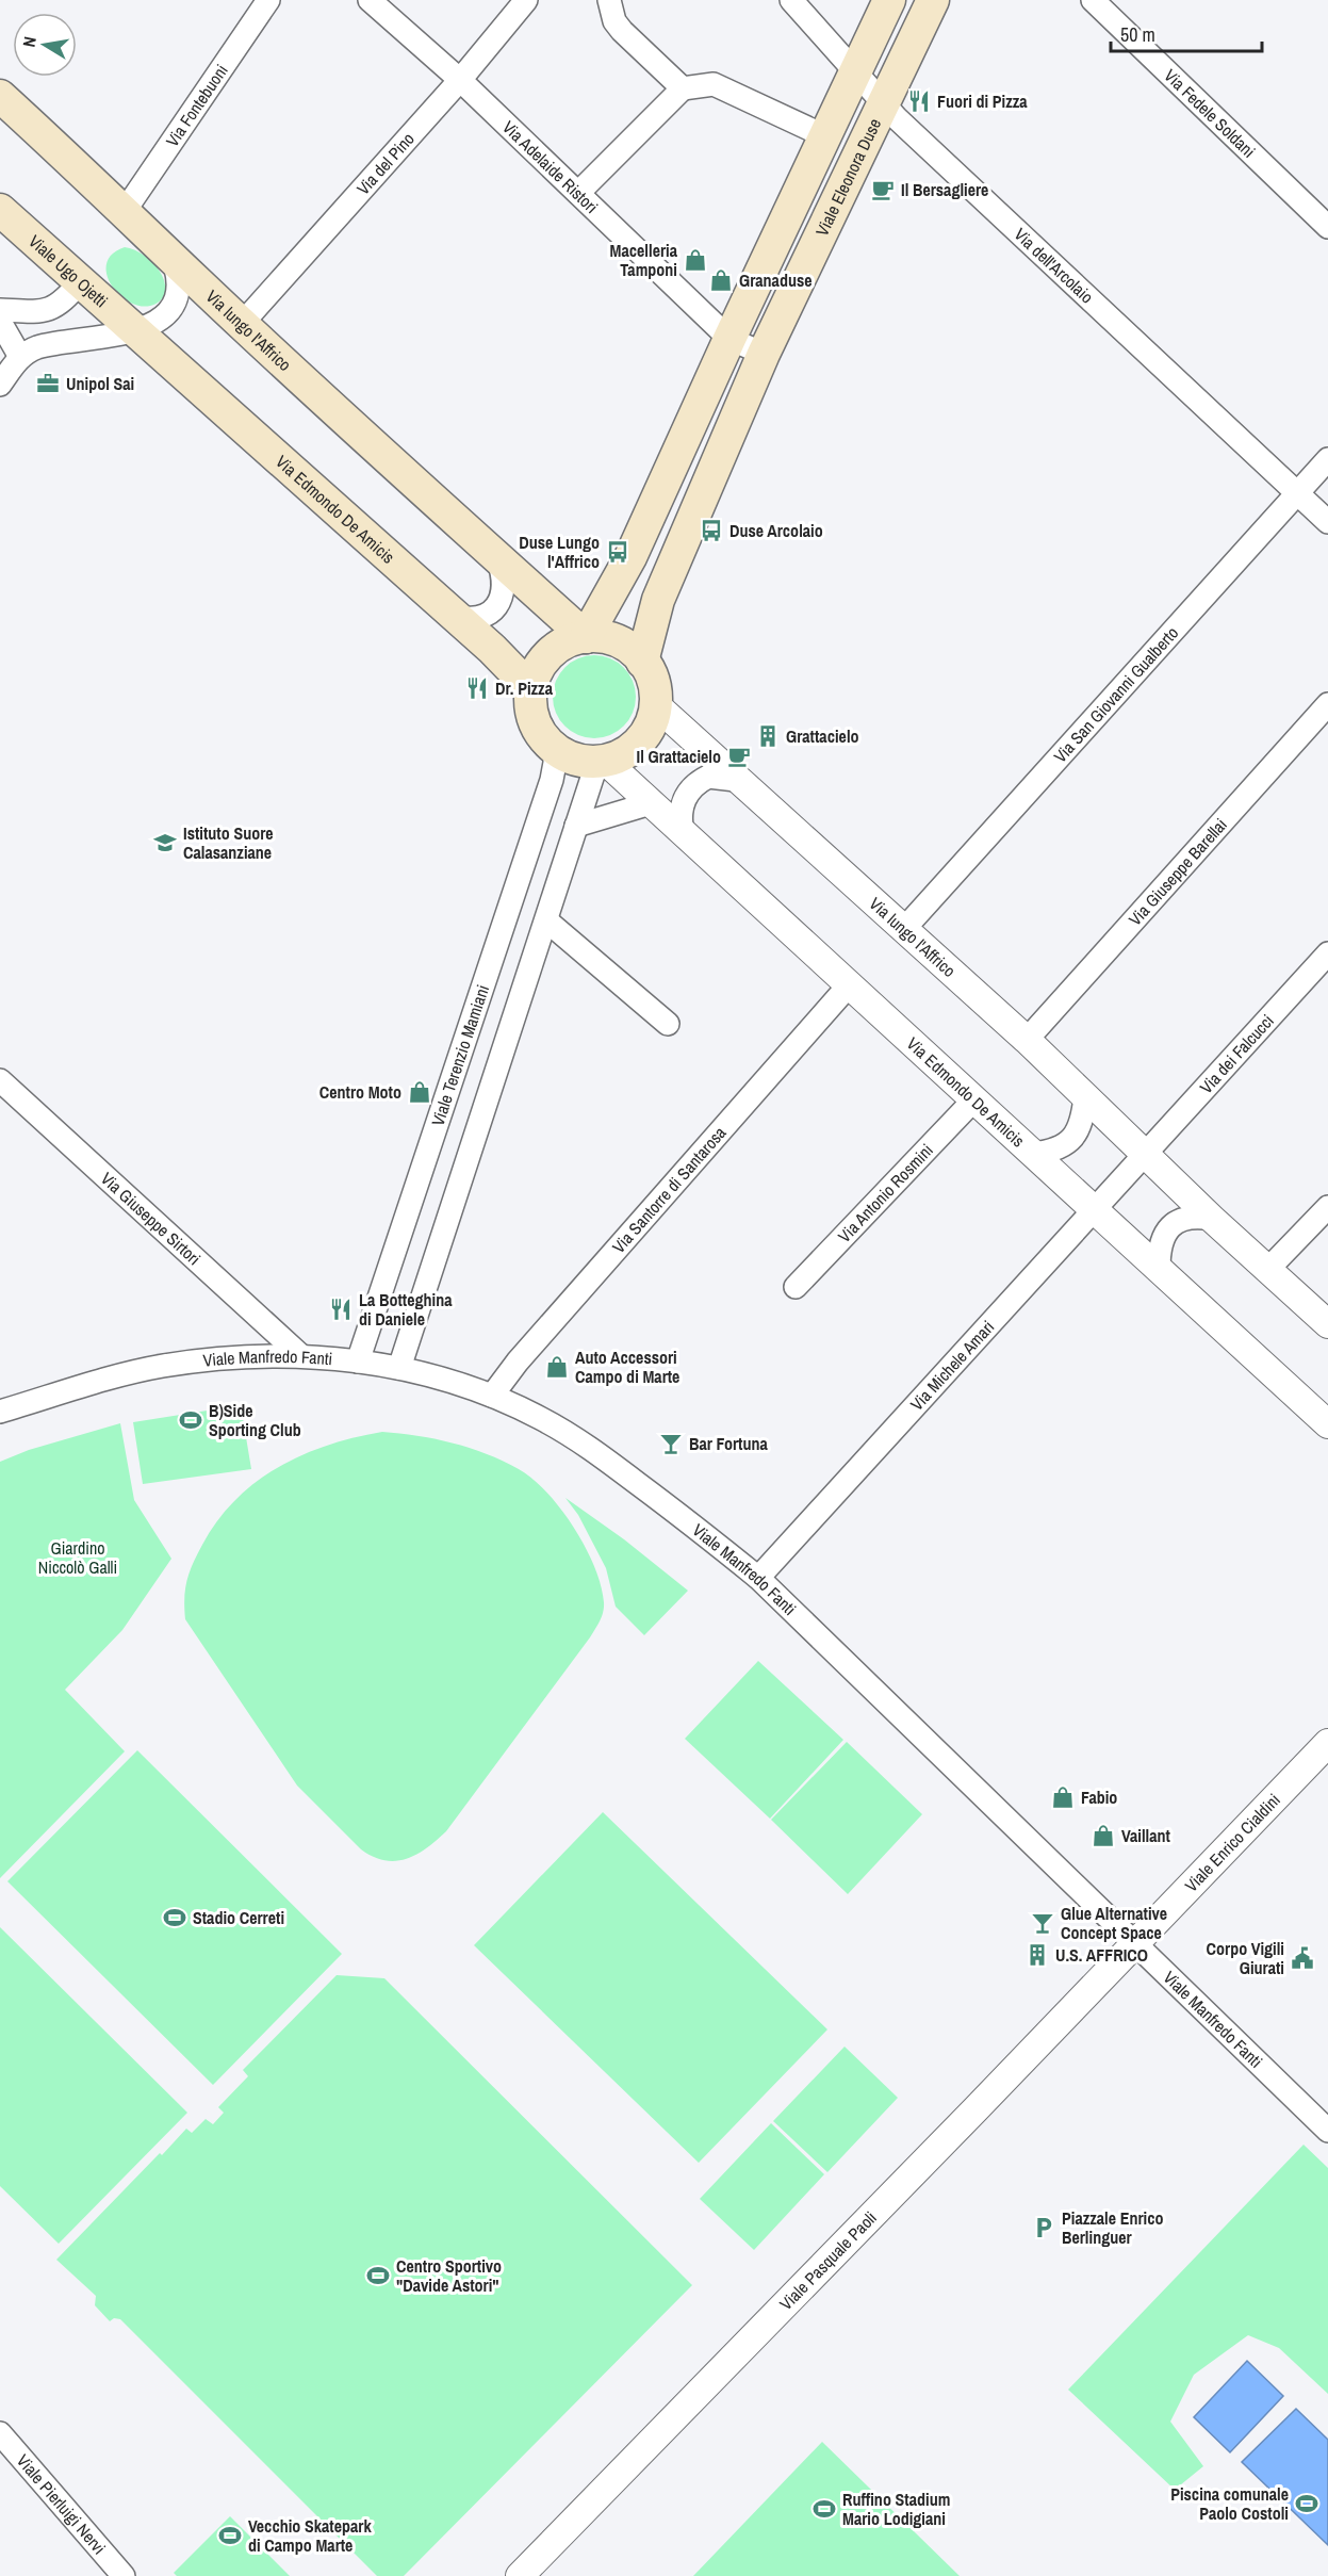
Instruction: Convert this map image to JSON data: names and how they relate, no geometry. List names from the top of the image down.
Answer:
{
  "streets": {
    "main road": [
      "Viale Eleonora Duse",
      "Viale Ugo Ojetti",
      "Via lungo l'Affrico",
      "Via Edmondo De Amicis"
    ],
    "street": [
      "Via Fontebuoni",
      "Via Fedele Soldani",
      "Via del Pino",
      "Via Adelaide Ristori",
      "Via dell'Arcolaio",
      "Via San Giovanni Gualberto",
      "Via Giuseppe Barellai",
      "Via dei Falcucci",
      "Viale Terenzio Mamiani",
      "Via Santorre di Santarosa",
      "Via Antonio Rosmini",
      "Via Giuseppe Sirtori",
      "Viale Manfredo Fanti",
      "Via Michele Amari",
      "Viale Enrico Cialdini",
      "Viale Pasquale Paoli",
      "Viale Pierluigi Nervi"
    ]
  },
  "crossings": [
    ["Via Fontebuoni", "Via lungo l'Affrico"],
    ["Via del Pino", "Via Adelaide Ristori"],
    ["Via del Pino", "Via lungo l'Affrico"],
    ["Viale Eleonora Duse", "Via dell'Arcolaio"],
    ["Viale Eleonora Duse", "Via lungo l'Affrico"],
    ["Viale Eleonora Duse", "Via Edmondo De Amicis"],
    ["Viale Eleonora Duse", "Viale Terenzio Mamiani"],
    ["Via dell'Arcolaio", "Via San Giovanni Gualberto"],
    ["Viale Ugo Ojetti", "Via lungo l'Affrico"],
    ["Viale Ugo Ojetti", "Via Edmondo De Amicis"],
    ["Via lungo l'Affrico", "Via Edmondo De Amicis"],
    ["Via lungo l'Affrico", "Via San Giovanni Gualberto"],
    ["Via lungo l'Affrico", "Via Giuseppe Barellai"],
    ["Via lungo l'Affrico", "Via dei Falcucci"],
    ["Via lungo l'Affrico", "Viale Terenzio Mamiani"],
    ["Via lungo l'Affrico", "Via Michele Amari"],
    ["Via Edmondo De Amicis", "Viale Terenzio Mamiani"],
    ["Via Edmondo De Amicis", "Via Santorre di Santarosa"],
    ["Via Edmondo De Amicis", "Via Antonio Rosmini"],
    ["Via Edmondo De Amicis", "Via Michele Amari"],
    ["Via dei Falcucci", "Via Michele Amari"],
    ["Viale Terenzio Mamiani", "Viale Manfredo Fanti"],
    ["Via Santorre di Santarosa", "Viale Manfredo Fanti"],
    ["Via Giuseppe Sirtori", "Viale Manfredo Fanti"],
    ["Viale Manfredo Fanti", "Via Michele Amari"],
    ["Viale Manfredo Fanti", "Viale Enrico Cialdini"],
    ["Viale Manfredo Fanti", "Viale Pasquale Paoli"],
    ["Viale Enrico Cialdini", "Viale Pasquale Paoli"]
  ],
  "parks": ["Giardino Niccolò Galli"],
  "places": {
    "restaurant": ["Fuori di Pizza", "Dr. Pizza", "La Botteghina di Daniele"],
    "cafe": ["Il Bersagliere", "Il Grattacielo"],
    "shop": [
      "Macelleria Tamponi",
      "Granaduse",
      "Centro Moto",
      "Auto Accessori Campo di Marte",
      "Fabio",
      "Vaillant"
    ],
    "office": ["Unipol Sai"],
    "bus stop": ["Duse Arcolaio", "Duse Lungo l'Affrico"],
    "building": ["Grattacielo", "U.S. AFFRICO"],
    "school or university": ["Istituto Suore Calasanziane"],
    "sports": [
      "B)Side Sporting Club",
      "Stadio Cerreti",
      "Centro Sportivo \"Davide Astori\"",
      "Piscina comunale Paolo Costoli",
      "Ruffino Stadium Mario Lodigiani",
      "Vecchio Skatepark di Campo Marte"
    ],
    "bar": ["Bar Fortuna", "Glue Alternative Concept Space"],
    "public building": ["Corpo Vigili Giurati"],
    "parking": ["Piazzale Enrico Berlinguer"]
  },
  "scale_bar": "50 m",
  "north": "left"
}
